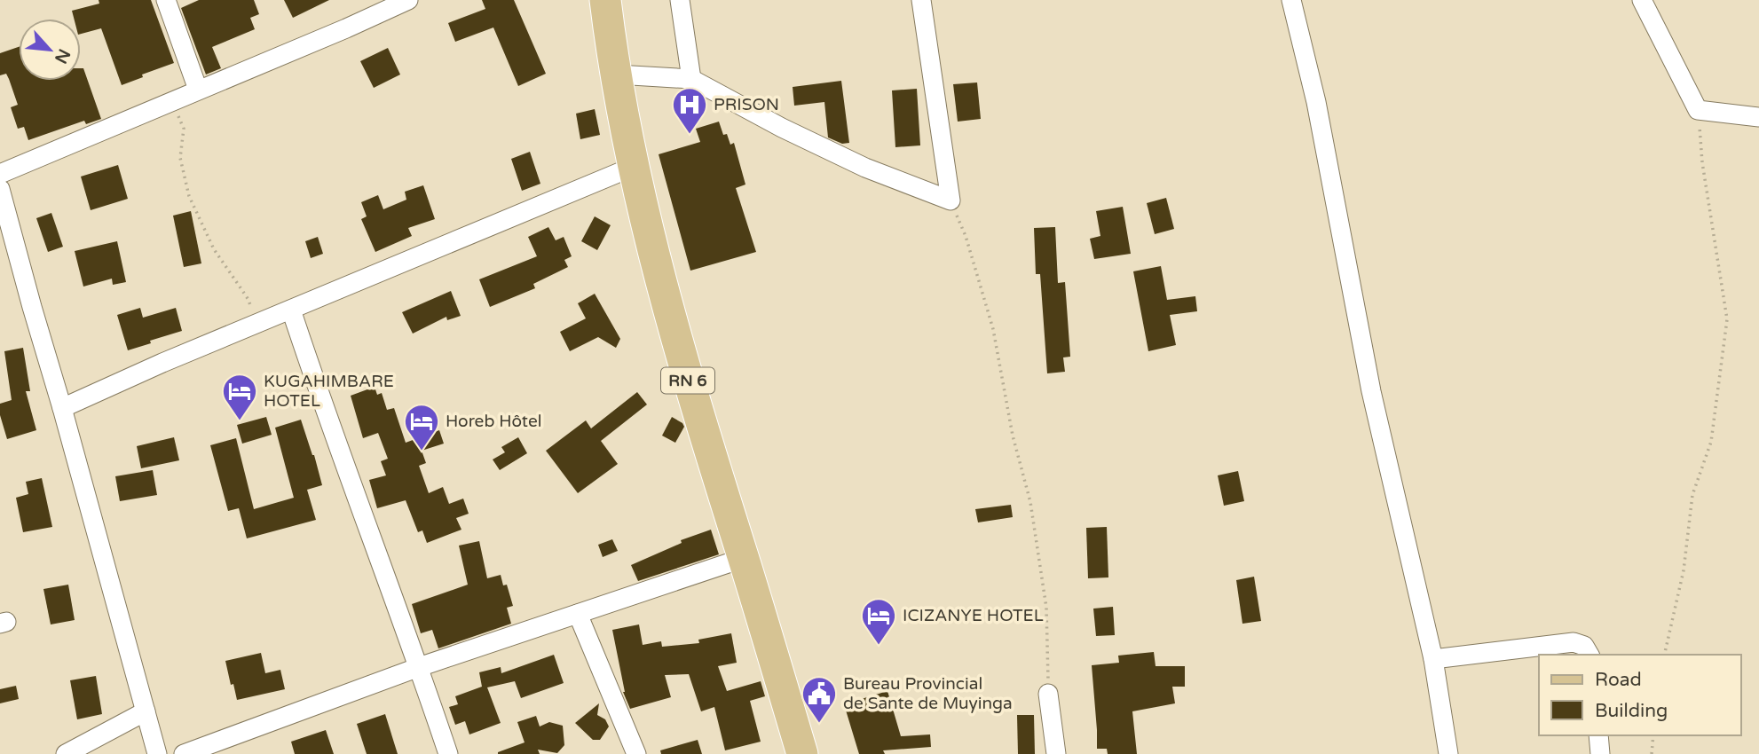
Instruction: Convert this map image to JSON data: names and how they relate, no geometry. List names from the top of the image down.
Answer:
{
  "streets": {
    "main road": ["RN 6"]
  },
  "places": {
    "hospital": ["PRISON"],
    "hotel": ["KUGAHIMBARE HOTEL", "Horeb Hôtel", "ICIZANYE HOTEL"],
    "public building": ["Bureau Provincial de Sante de Muyinga"]
  },
  "legend": ["Road", "Building"],
  "north": "bottom right"
}
